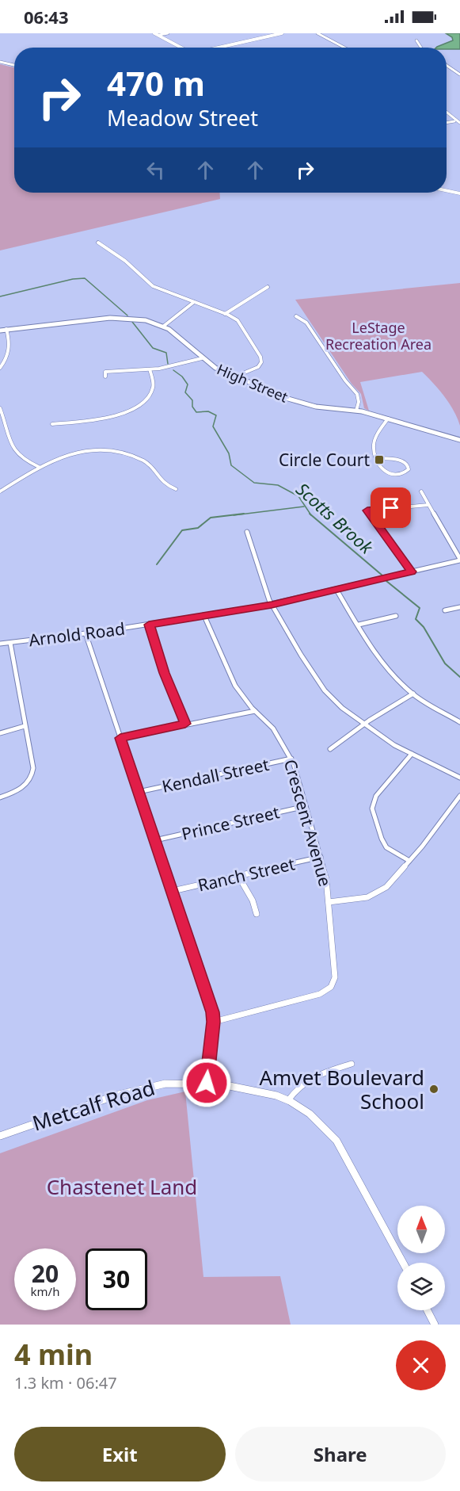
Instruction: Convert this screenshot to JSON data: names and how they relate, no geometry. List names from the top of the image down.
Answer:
{
  "streets": {
    "street": [
      "High Street",
      "Arnold Road",
      "Kendall Street",
      "Prince Street",
      "Crescent Avenue",
      "Ranch Street",
      "Metcalf Road"
    ]
  },
  "crossings": [
    ["Arnold Road", "Crescent Avenue"],
    ["Kendall Street", "Crescent Avenue"],
    ["Prince Street", "Crescent Avenue"],
    ["Crescent Avenue", "Ranch Street"]
  ],
  "water": ["Scotts Brook"],
  "parks": ["LeStage Recreation Area", "Chastenet Land"],
  "places": {
    "transit": ["Circle Court"],
    "other": ["Amvet Boulevard School"]
  },
  "north": "top",
  "page": {
    "status": "06:43",
    "turn": ["470 m", "Meadow Street"],
    "speed": "20 km/h",
    "limit": "30",
    "heading": ["4 min", "1.3 km · 06:47"],
    "buttons": ["Exit", "Share"]
  }
}
